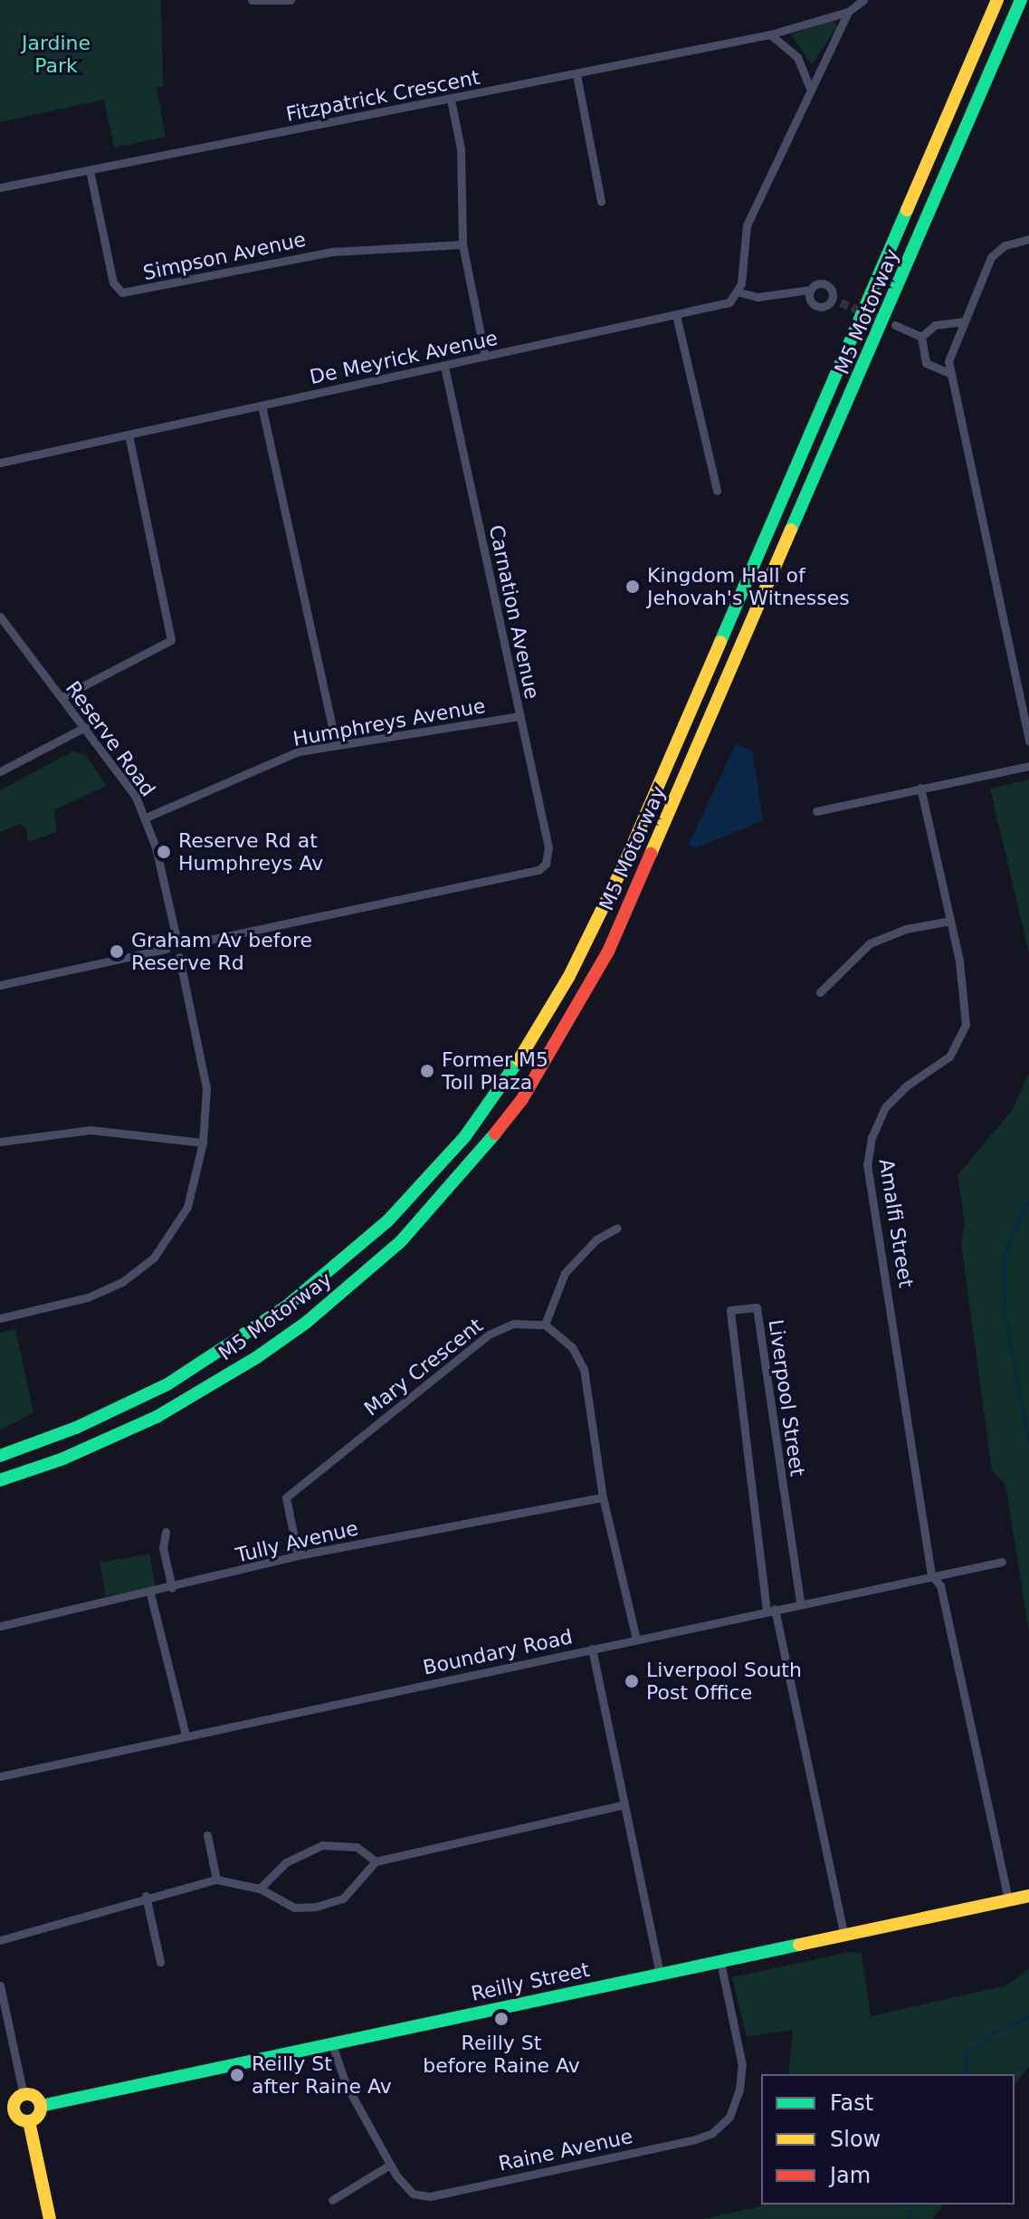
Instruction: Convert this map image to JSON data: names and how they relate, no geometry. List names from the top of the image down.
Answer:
{
  "streets": {
    "main road": ["M5 Motorway", "Reilly Street"],
    "street": [
      "Fitzpatrick Crescent",
      "Simpson Avenue",
      "De Meyrick Avenue",
      "Carnation Avenue",
      "Humphreys Avenue",
      "Reserve Road",
      "Amalfi Street",
      "Mary Crescent",
      "Liverpool Street",
      "Tully Avenue",
      "Boundary Road",
      "Raine Avenue"
    ]
  },
  "crossings": [
    ["Fitzpatrick Crescent", "Simpson Avenue"],
    ["Fitzpatrick Crescent", "De Meyrick Avenue"],
    ["De Meyrick Avenue", "Carnation Avenue"],
    ["Carnation Avenue", "Humphreys Avenue"],
    ["Humphreys Avenue", "Reserve Road"],
    ["Amalfi Street", "Boundary Road"],
    ["Amalfi Street", "Reilly Street"],
    ["Mary Crescent", "Tully Avenue"],
    ["Liverpool Street", "Boundary Road"],
    ["Liverpool Street", "Reilly Street"],
    ["Reilly Street", "Raine Avenue"]
  ],
  "parks": ["Jardine Park"],
  "places": [
    "Kingdom Hall of Jehovah's Witnesses",
    "Reserve Rd at Humphreys Av",
    "Graham Av before Reserve Rd",
    "Former M5 Toll Plaza",
    "Liverpool South Post Office",
    "Reilly St before Raine Av",
    "Reilly St after Raine Av"
  ],
  "legend": ["Fast", "Slow", "Jam"]
}
